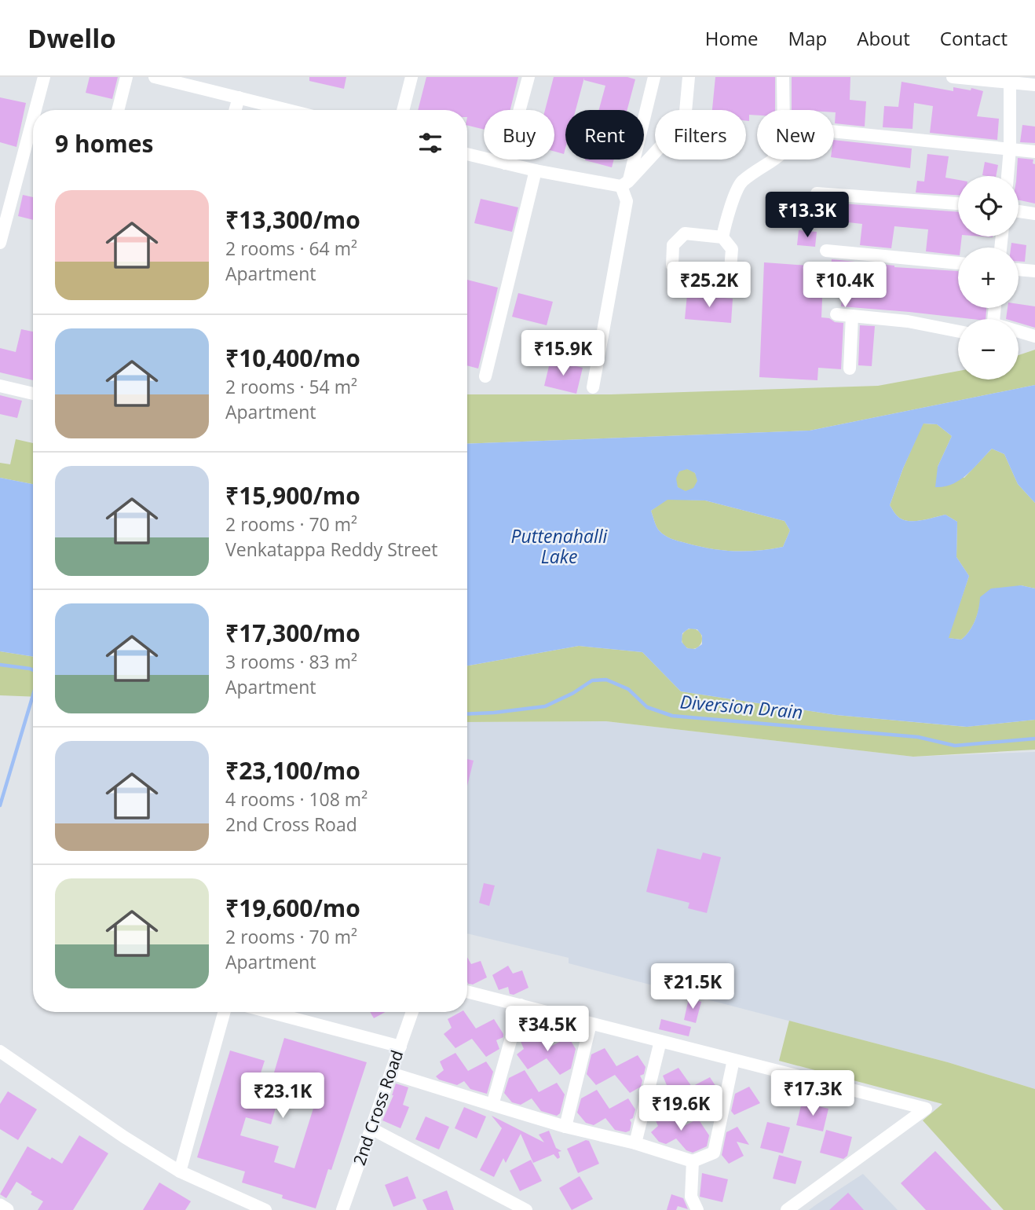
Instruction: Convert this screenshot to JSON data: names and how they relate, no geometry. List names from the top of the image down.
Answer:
{
  "streets": {
    "street": ["2nd Cross Road"]
  },
  "water": ["Puttenahalli Lake", "Diversion Drain"],
  "page": {
    "header": "Dwello",
    "nav": [
      "Home",
      "Map",
      "About",
      "Contact"
    ],
    "chip": [
      "Buy",
      "Rent",
      "Filters",
      "New"
    ],
    "heading": "9 homes",
    "map_buttons": ["+", "−"],
    "list": [
      {
        "name": "₹13,300/mo",
        "note": "2 rooms · 64 m² · Apartment"
      },
      {
        "name": "₹10,400/mo",
        "note": "2 rooms · 54 m² · Apartment"
      },
      {
        "name": "₹15,900/mo",
        "note": "2 rooms · 70 m² · Venkatappa Reddy Street"
      },
      {
        "name": "₹17,300/mo",
        "note": "3 rooms · 83 m² · Apartment"
      },
      {
        "name": "₹23,100/mo",
        "note": "4 rooms · 108 m² · 2nd Cross Road"
      },
      {
        "name": "₹19,600/mo",
        "note": "2 rooms · 70 m² · Apartment"
      }
    ],
    "price": [
      "₹13.3K",
      "₹25.2K",
      "₹10.4K",
      "₹15.9K",
      "₹21.5K",
      "₹34.5K",
      "₹17.3K",
      "₹23.1K",
      "₹19.6K"
    ]
  }
}
